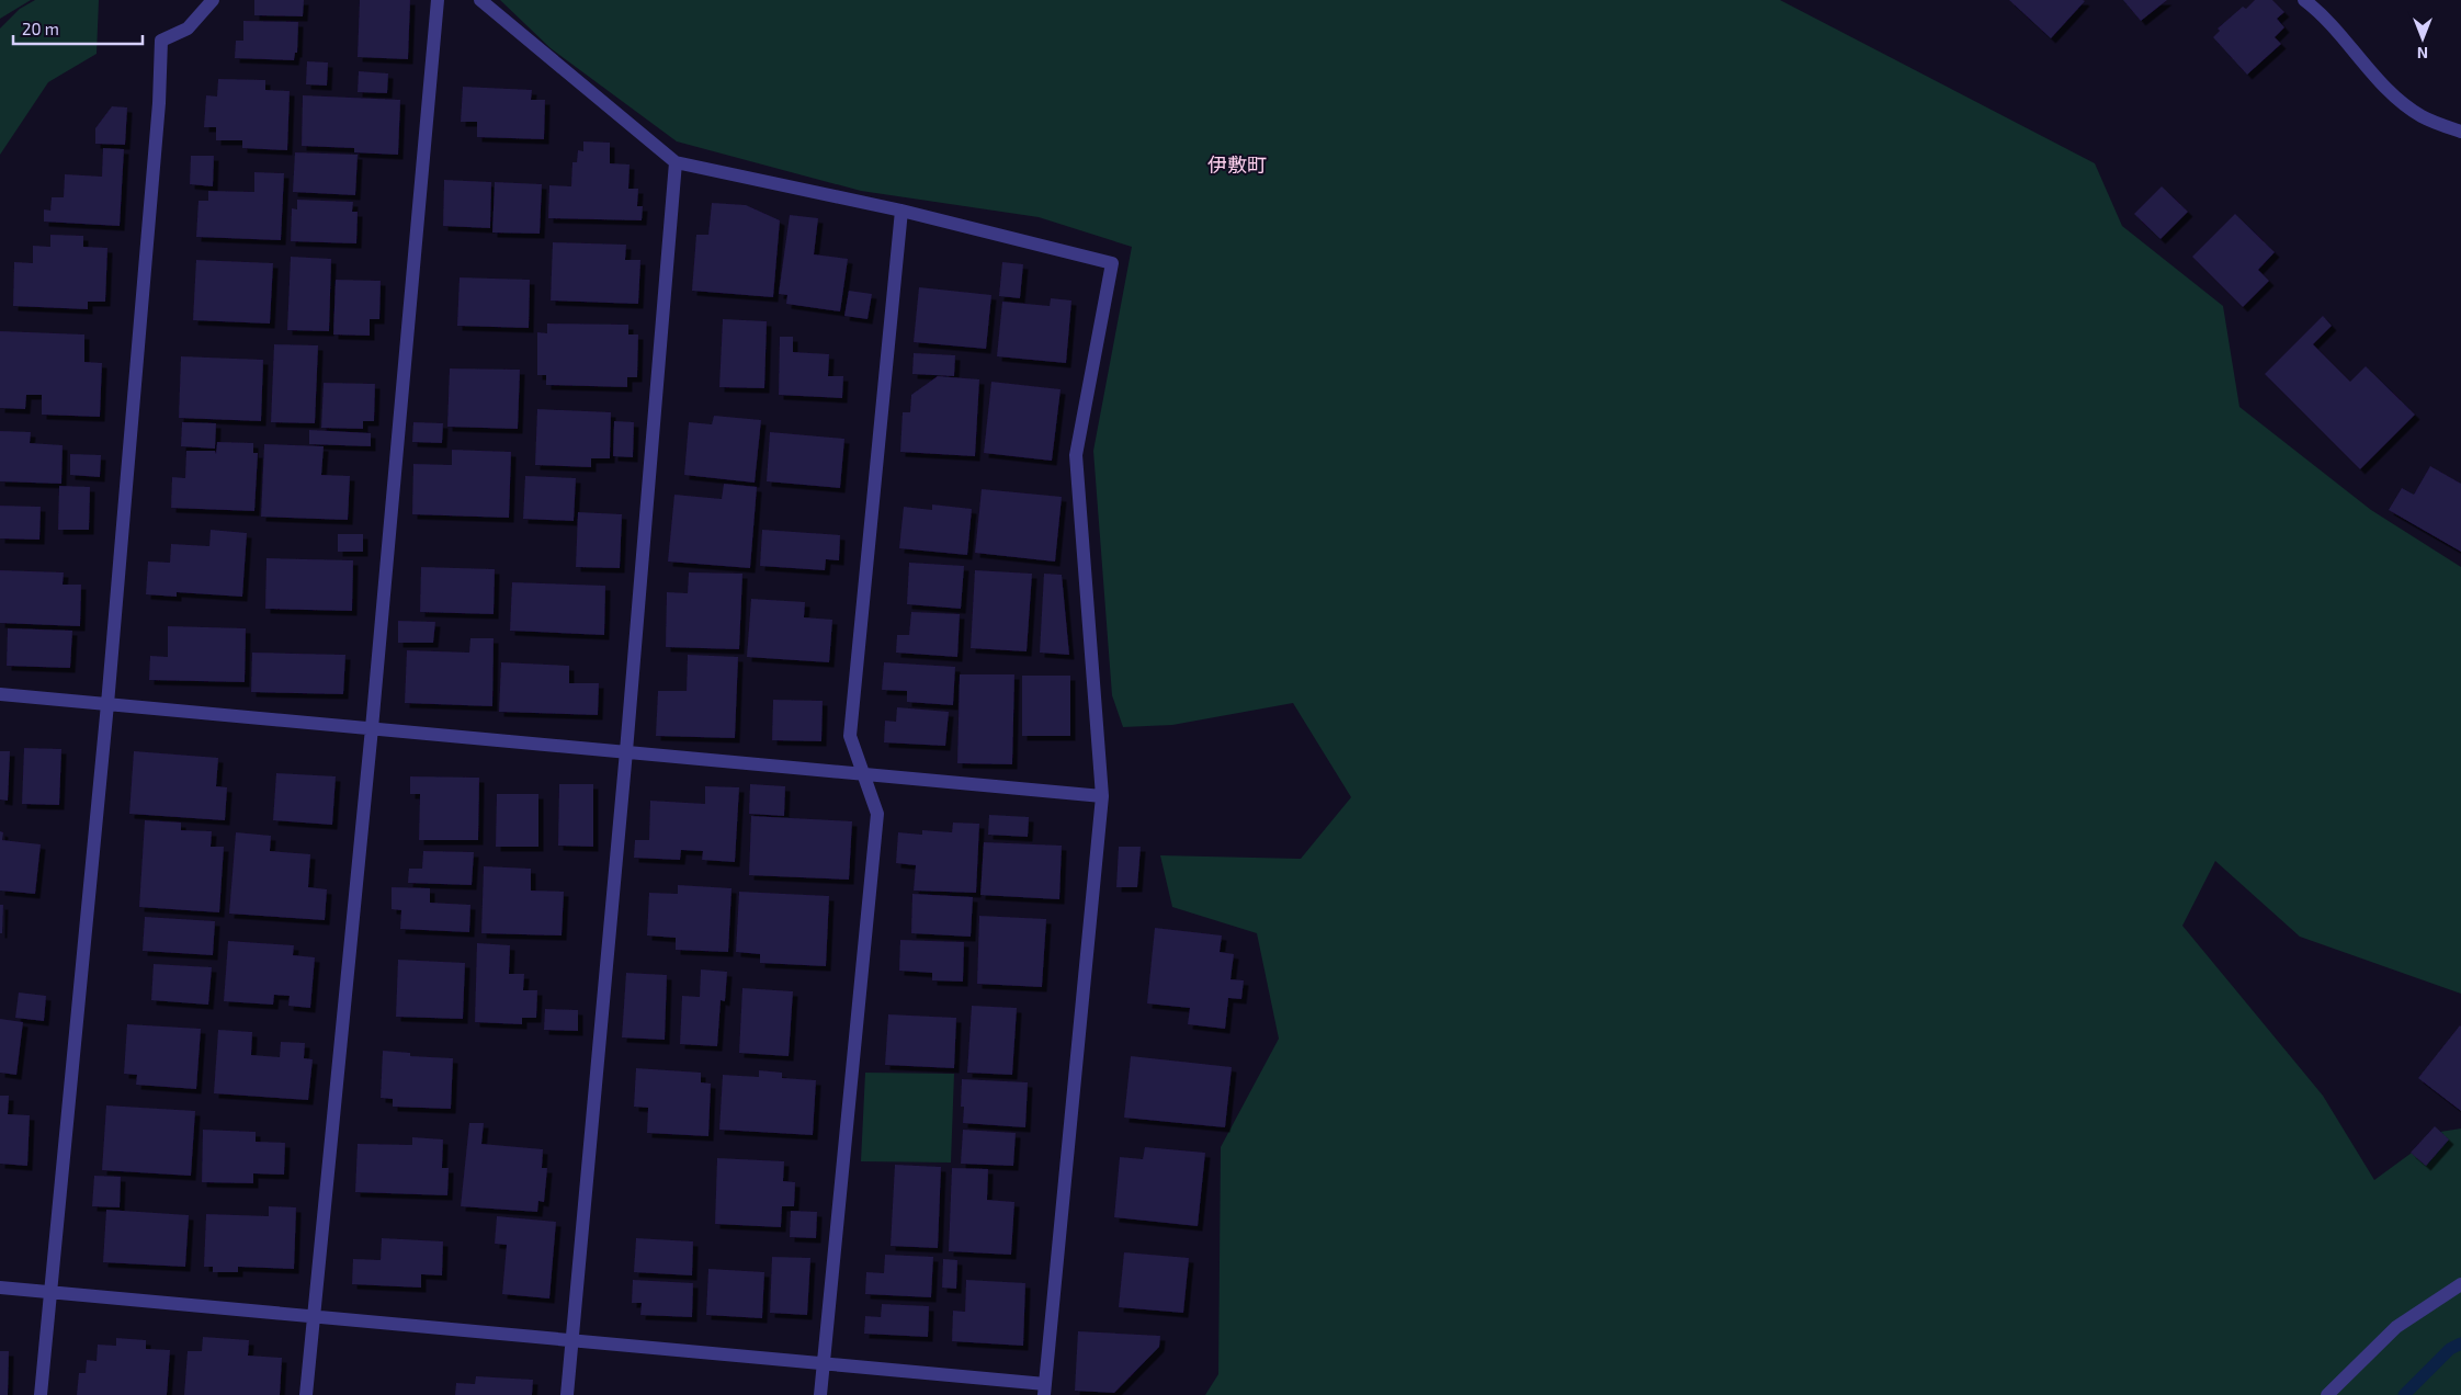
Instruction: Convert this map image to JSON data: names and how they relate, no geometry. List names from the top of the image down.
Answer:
{
  "districts": ["伊敷町"],
  "scale_bar": "20 m",
  "north": "bottom"
}
